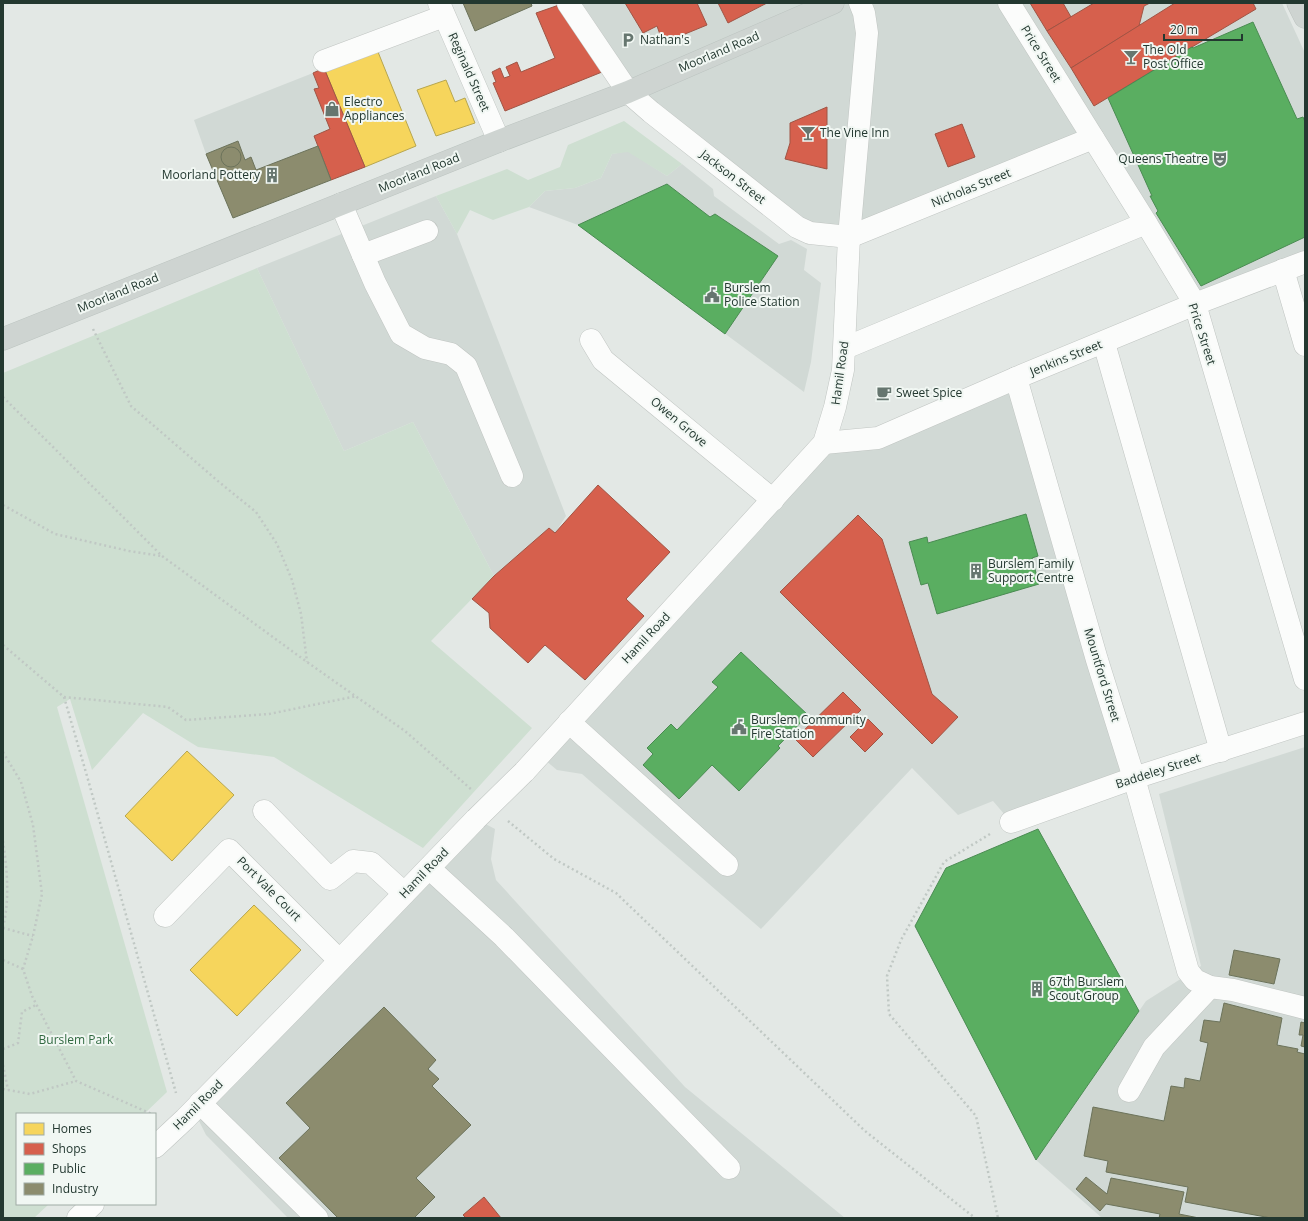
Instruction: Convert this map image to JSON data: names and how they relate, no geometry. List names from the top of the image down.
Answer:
{
  "streets": {
    "main road": ["Moorland Road"],
    "street": [
      "Price Street",
      "Reginald Street",
      "Jackson Street",
      "Nicholas Street",
      "Jenkins Street",
      "Hamil Road",
      "Owen Grove",
      "Mountford Street",
      "Baddeley Street",
      "Port Vale Court"
    ]
  },
  "crossings": [
    ["Moorland Road", "Reginald Street"],
    ["Moorland Road", "Jackson Street"],
    ["Price Street", "Nicholas Street"],
    ["Price Street", "Jenkins Street"],
    ["Jackson Street", "Nicholas Street"],
    ["Jackson Street", "Hamil Road"],
    ["Nicholas Street", "Hamil Road"],
    ["Jenkins Street", "Hamil Road"],
    ["Jenkins Street", "Mountford Street"],
    ["Hamil Road", "Owen Grove"],
    ["Hamil Road", "Port Vale Court"],
    ["Mountford Street", "Baddeley Street"]
  ],
  "parks": ["Burslem Park"],
  "places": {
    "parking": ["Nathan's"],
    "bar": ["The Old Post Office", "The Vine Inn"],
    "shop": ["Electro Appliances"],
    "theatre": ["Queens Theatre"],
    "building": ["Moorland Pottery", "Burslem Family Support Centre", "67th Burslem Scout Group"],
    "public building": ["Burslem Police Station", "Burslem Community Fire Station"],
    "cafe": ["Sweet Spice"]
  },
  "legend": [
    "Homes",
    "Shops",
    "Public",
    "Industry"
  ],
  "scale_bar": "20 m"
}
